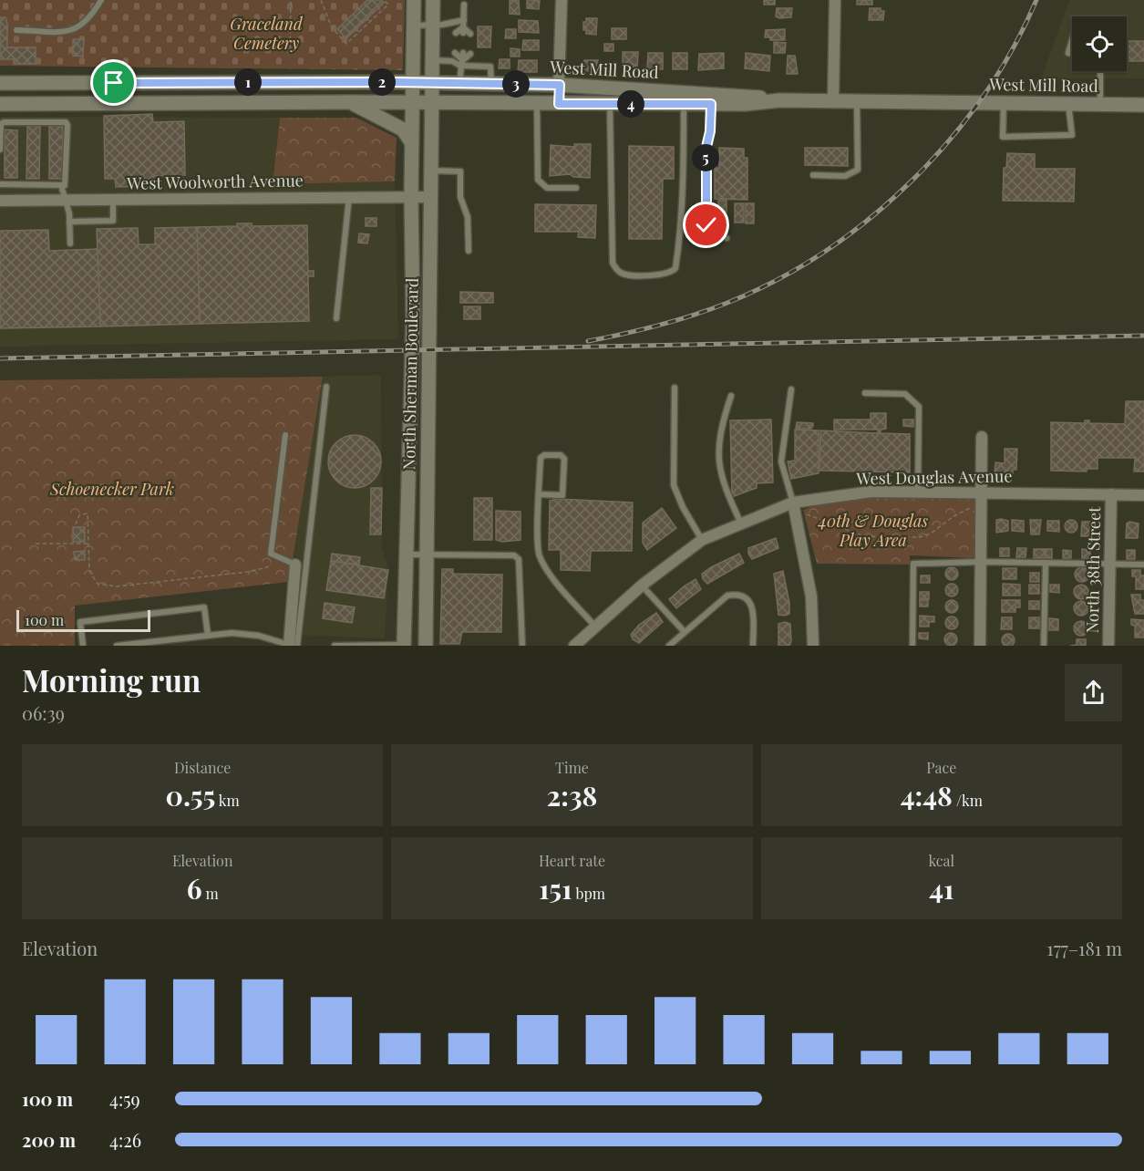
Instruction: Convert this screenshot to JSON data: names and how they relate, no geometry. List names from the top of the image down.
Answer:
{
  "streets": {
    "main road": ["West Mill Road", "North Sherman Boulevard"],
    "street": ["West Woolworth Avenue", "West Douglas Avenue", "North 38th Street"]
  },
  "crossings": [
    ["West Mill Road", "North Sherman Boulevard"],
    ["West Woolworth Avenue", "North Sherman Boulevard"],
    ["West Douglas Avenue", "North 38th Street"]
  ],
  "parks": ["Graceland Cemetery", "Schoenecker Park", "40th & Douglas Play Area"],
  "scale_bar": "100 m",
  "page": {
    "pins": [
      "1",
      "2",
      "3",
      "4",
      "5"
    ],
    "scale": "100 m",
    "heading": ["Morning run", "06:39"],
    "stats": [
      ["Distance", "0.55 km"],
      ["Time", "2:38"],
      ["Pace", "4:48 /km"],
      ["Elevation", "6 m"],
      ["Heart rate", "151 bpm"],
      ["kcal", "41"]
    ],
    "chart": ["Elevation", "177–181 m"],
    "list": [
      {
        "name": "100 m",
        "note": "4:59"
      },
      {
        "name": "200 m",
        "note": "4:26"
      }
    ]
  }
}
